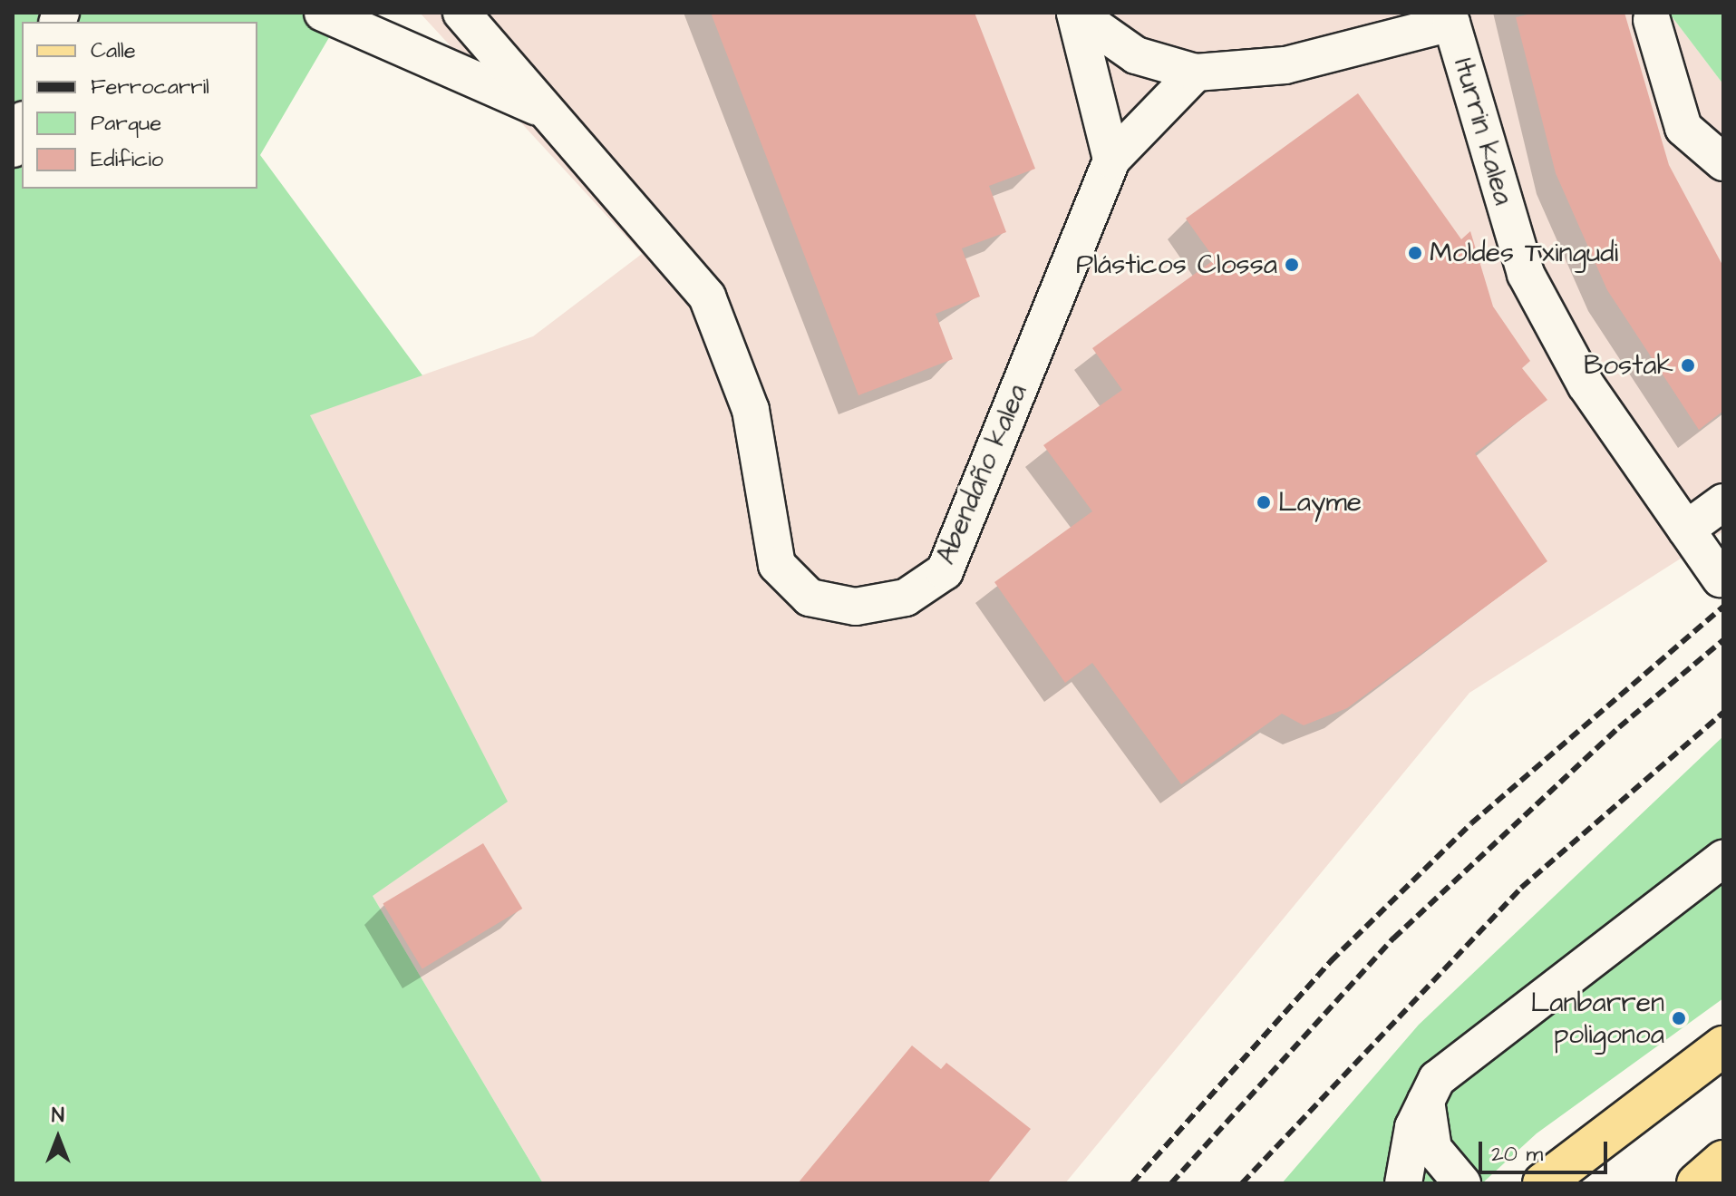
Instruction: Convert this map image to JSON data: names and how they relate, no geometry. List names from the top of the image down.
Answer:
{
  "streets": {
    "street": ["Iturrin kalea", "Abendaño kalea"]
  },
  "places": [
    "Moldes Txingudi",
    "Plásticos Clossa",
    "Bostak",
    "Layme",
    "Lanbarren poligonoa"
  ],
  "legend": [
    "Calle",
    "Ferrocarril",
    "Parque",
    "Edificio"
  ],
  "scale_bar": "20 m",
  "north": "top"
}
